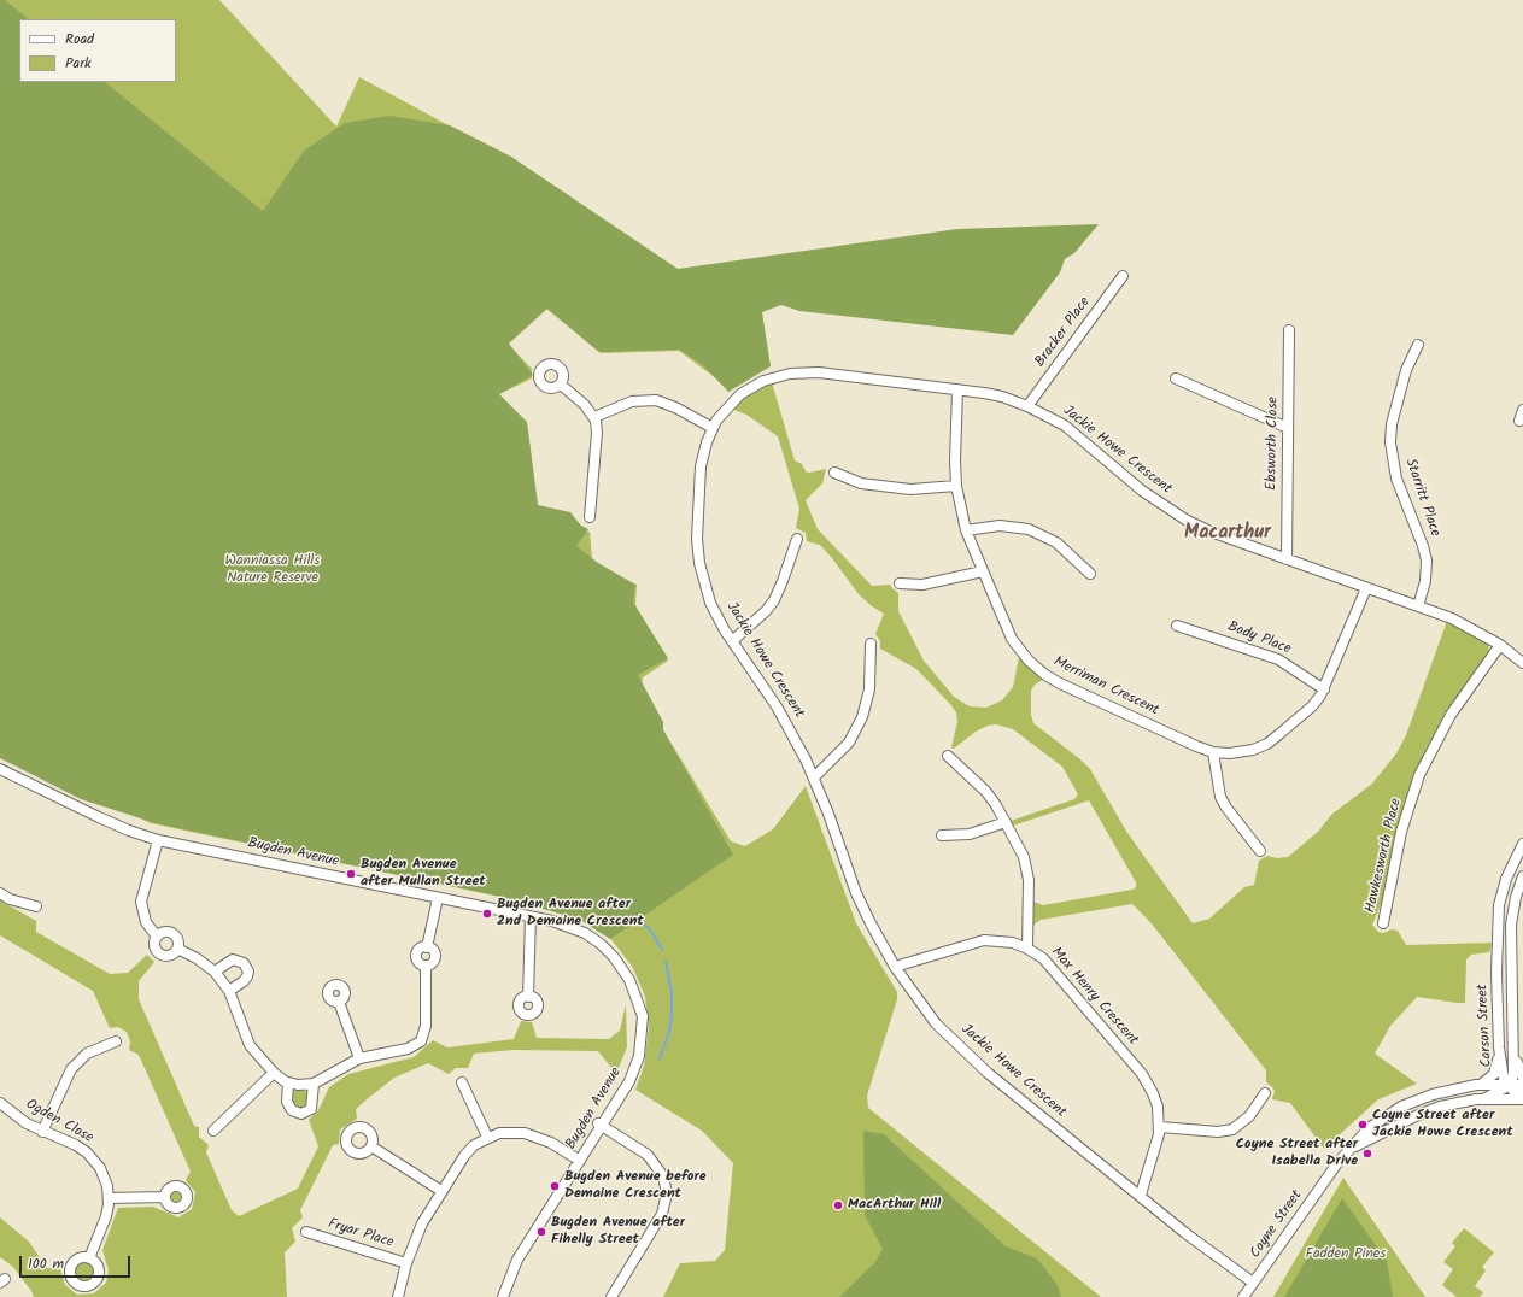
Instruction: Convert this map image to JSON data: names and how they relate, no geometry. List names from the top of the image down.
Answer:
{
  "streets": {
    "street": [
      "Bracker Place",
      "Ebsworth Close",
      "Jackie Howe Crescent",
      "Starritt Place",
      "Body Place",
      "Merriman Crescent",
      "Bugden Avenue",
      "Hawkesworth Place",
      "Max Henry Crescent",
      "Carson Street",
      "Ogden Close",
      "Coyne Street",
      "Fryar Place"
    ]
  },
  "crossings": [
    ["Bracker Place", "Jackie Howe Crescent"],
    ["Ebsworth Close", "Jackie Howe Crescent"],
    ["Jackie Howe Crescent", "Starritt Place"],
    ["Jackie Howe Crescent", "Merriman Crescent"],
    ["Jackie Howe Crescent", "Hawkesworth Place"],
    ["Jackie Howe Crescent", "Max Henry Crescent"],
    ["Jackie Howe Crescent", "Coyne Street"],
    ["Body Place", "Merriman Crescent"],
    ["Carson Street", "Coyne Street"]
  ],
  "districts": ["Macarthur"],
  "parks": ["Wanniassa Hills Nature Reserve", "Fadden Pines"],
  "places": [
    "Bugden Avenue after Mullan Street",
    "Bugden Avenue after 2nd Demaine Crescent",
    "Coyne Street after Jackie Howe Crescent",
    "Coyne Street after Isabella Drive",
    "Bugden Avenue before Demaine Crescent",
    "MacArthur Hill",
    "Bugden Avenue after Fihelly Street"
  ],
  "legend": ["Road", "Park"],
  "scale_bar": "100 m"
}
